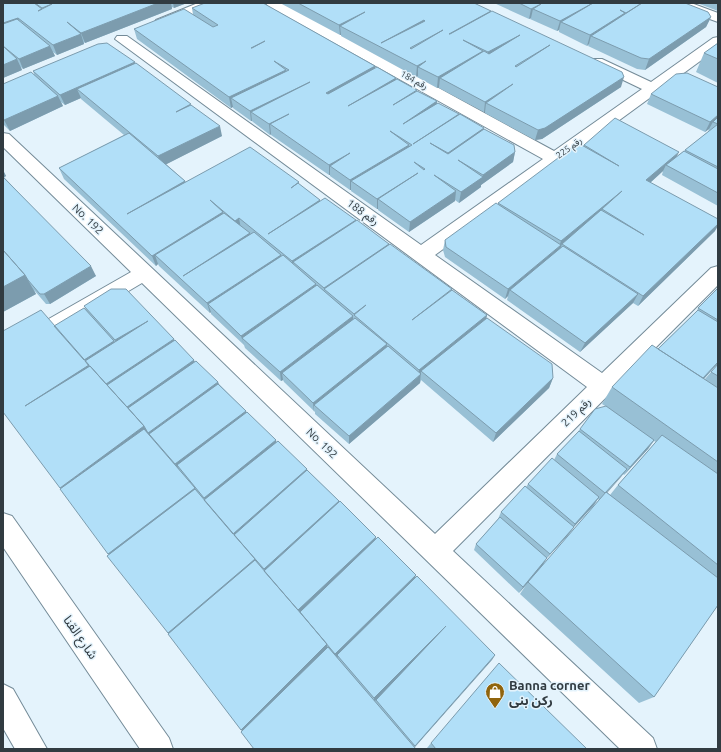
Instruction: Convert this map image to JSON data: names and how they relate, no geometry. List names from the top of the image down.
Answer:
{
  "streets": {
    "street": [
      "رقم 184",
      "رقم 225",
      "رقم 188",
      "No. 192",
      "رقم 219",
      "شارع القنا"
    ]
  },
  "crossings": [
    ["رقم 184", "رقم 225"],
    ["رقم 225", "رقم 188"],
    ["رقم 188", "رقم 219"],
    ["No. 192", "رقم 219"]
  ],
  "places": {
    "shop": ["Banna corner ركن بنى"]
  }
}
